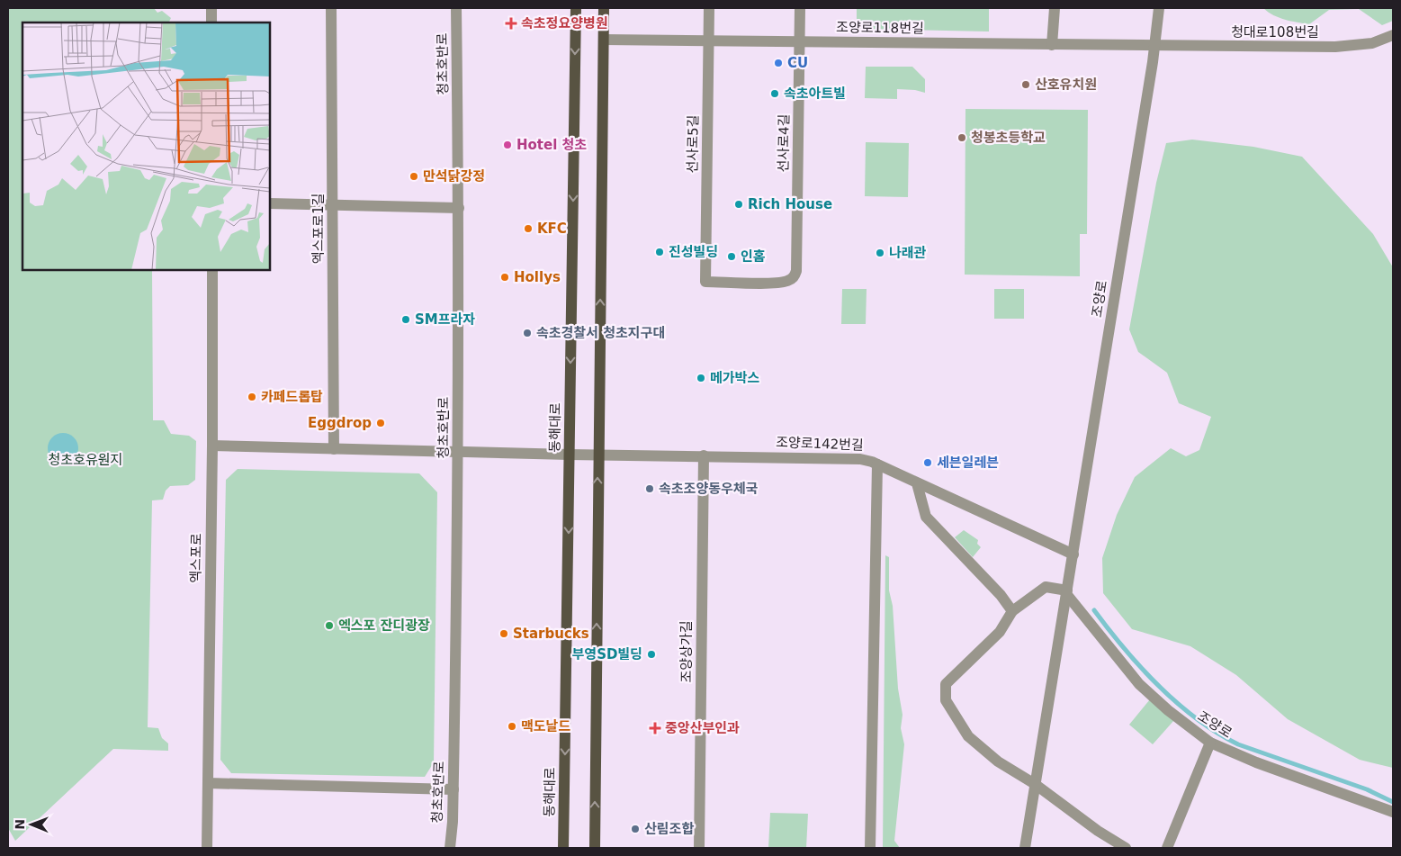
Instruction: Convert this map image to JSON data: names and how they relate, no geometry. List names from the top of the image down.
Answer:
{
  "streets": {
    "main road": ["동해대로"],
    "street": [
      "조양로118번길",
      "청대로108번길",
      "청초호반로",
      "선사로4길",
      "선사로5길",
      "엑스포로1길",
      "조양로",
      "조양로142번길",
      "엑스포로",
      "조양상가길"
    ]
  },
  "crossings": [
    ["조양로118번길", "청대로108번길"],
    ["조양로118번길", "선사로4길"],
    ["조양로118번길", "선사로5길"],
    ["조양로118번길", "조양로"],
    ["청대로108번길", "조양로"],
    ["청초호반로", "조양로142번길"],
    ["선사로4길", "선사로5길"],
    ["엑스포로1길", "조양로142번길"],
    ["조양로", "조양로142번길"],
    ["동해대로", "조양로142번길"],
    ["조양로142번길", "엑스포로"],
    ["조양로142번길", "조양상가길"]
  ],
  "parks": ["청초호유원지"],
  "places": {
    "health": ["속초정요양병원", "중앙산부인과"],
    "other": [
      "CU",
      "산호유치원",
      "속초아트빌",
      "청봉초등학교",
      "Hotel 청초",
      "만석닭강정",
      "Rich House",
      "KFC",
      "진성빌딩",
      "나래관",
      "인홈",
      "Hollys",
      "SM프라자",
      "속초경찰서 청초지구대",
      "메가박스",
      "카페드롭탑",
      "Eggdrop",
      "세븐일레븐",
      "속초조양동우체국",
      "엑스포 잔디광장",
      "Starbucks",
      "부영SD빌딩",
      "맥도날드",
      "산림조합"
    ]
  },
  "north": "left"
}
